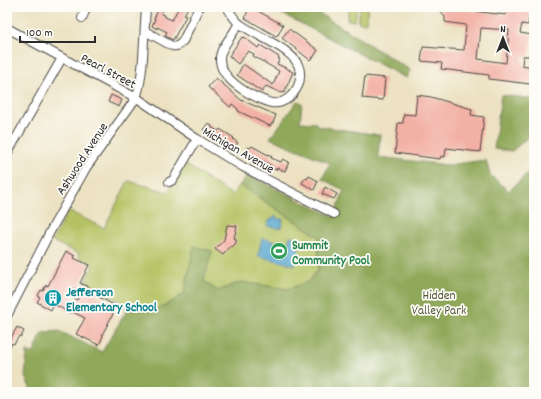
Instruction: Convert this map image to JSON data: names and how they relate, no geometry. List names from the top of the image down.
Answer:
{
  "streets": {
    "street": ["Pearl Street", "Michigan Avenue", "Ashwood Avenue"]
  },
  "crossings": [
    ["Pearl Street", "Michigan Avenue"],
    ["Pearl Street", "Ashwood Avenue"],
    ["Michigan Avenue", "Ashwood Avenue"]
  ],
  "parks": ["Hidden Valley Park"],
  "places": {
    "sports": ["Summit Community Pool"],
    "building": ["Jefferson Elementary School"]
  },
  "scale_bar": "100 m",
  "north": "top"
}
